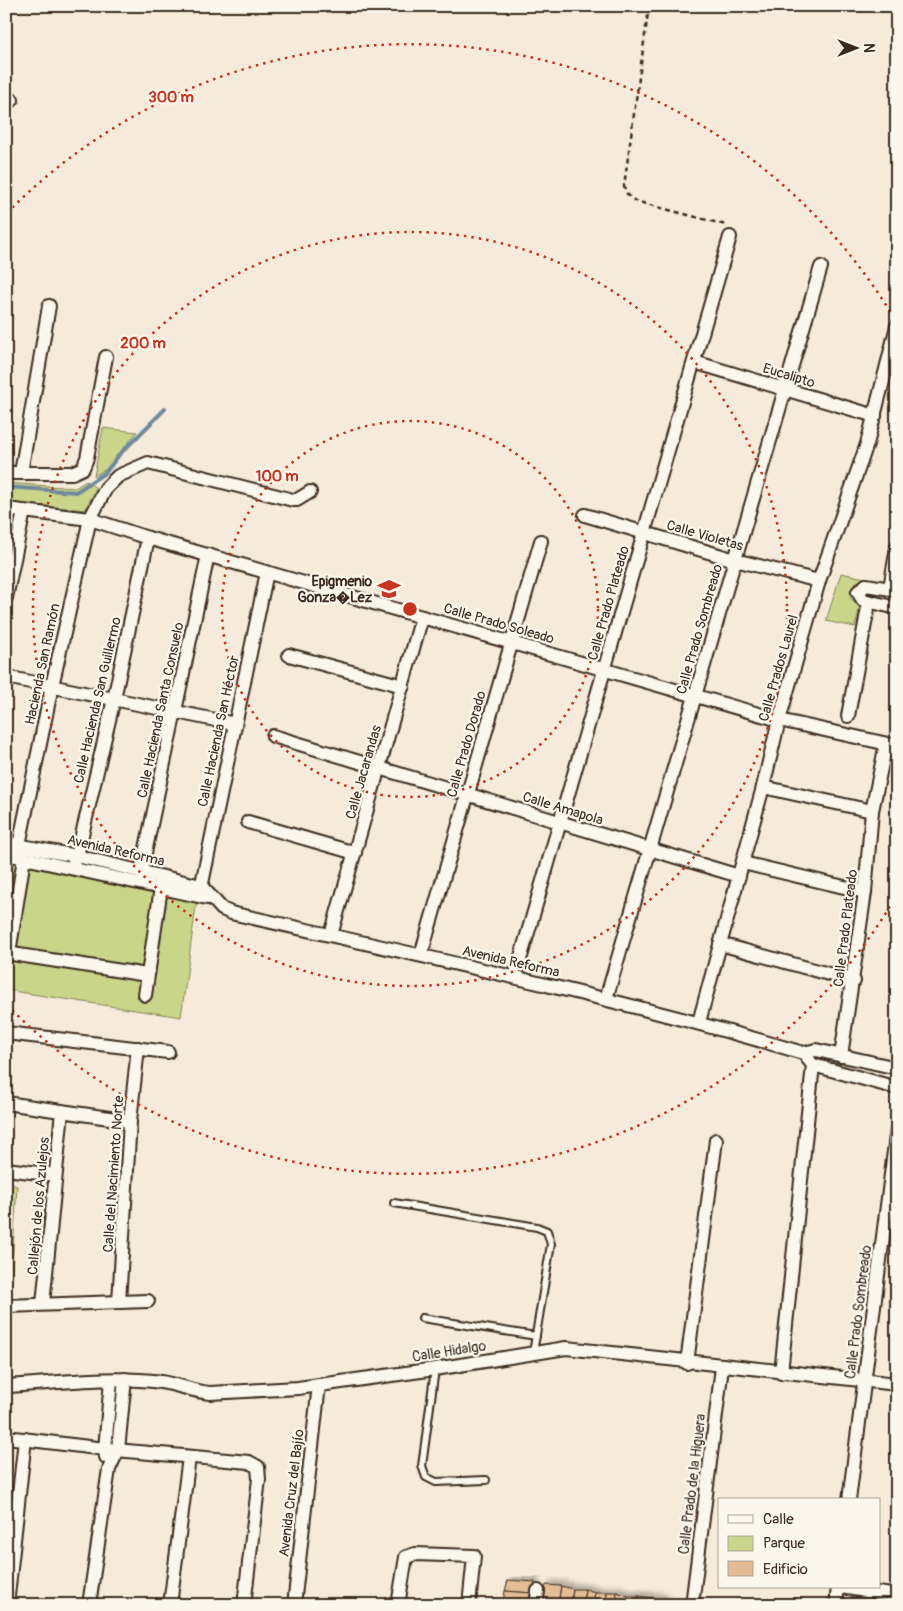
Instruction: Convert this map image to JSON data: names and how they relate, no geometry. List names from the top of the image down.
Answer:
{
  "streets": {
    "street": [
      "Eucalipto",
      "Calle Violetas",
      "Calle Prado Plateado",
      "Calle Prado Soleado",
      "Calle Prado Sombreado",
      "Hacienda San Ramón",
      "Calle Prados Laurel",
      "Calle Hacienda San Guillermo",
      "Calle Hacienda Santa Consuelo",
      "Calle Hacienda San Héctor",
      "Calle Prado Dorado",
      "Calle Jacarandas",
      "Calle Amapola",
      "Avenida Reforma",
      "Calle del Nacimiento Norte",
      "Callejón de los Azulejos",
      "Calle Hidalgo",
      "Calle Prado de la Higuera",
      "Avenida Cruz del Bajío"
    ]
  },
  "crossings": [
    ["Eucalipto", "Calle Prado Plateado"],
    ["Eucalipto", "Calle Prado Sombreado"],
    ["Eucalipto", "Calle Prados Laurel"],
    ["Calle Violetas", "Calle Prado Plateado"],
    ["Calle Violetas", "Calle Prado Sombreado"],
    ["Calle Violetas", "Calle Prados Laurel"],
    ["Calle Prado Plateado", "Calle Prado Soleado"],
    ["Calle Prado Plateado", "Calle Amapola"],
    ["Calle Prado Plateado", "Avenida Reforma"],
    ["Calle Prado Soleado", "Calle Prado Sombreado"],
    ["Calle Prado Soleado", "Hacienda San Ramón"],
    ["Calle Prado Soleado", "Calle Prados Laurel"],
    ["Calle Prado Soleado", "Calle Hacienda San Guillermo"],
    ["Calle Prado Soleado", "Calle Hacienda Santa Consuelo"],
    ["Calle Prado Soleado", "Calle Hacienda San Héctor"],
    ["Calle Prado Soleado", "Calle Prado Dorado"],
    ["Calle Prado Soleado", "Calle Jacarandas"],
    ["Calle Prado Sombreado", "Calle Amapola"],
    ["Calle Prado Sombreado", "Avenida Reforma"],
    ["Calle Prado Sombreado", "Calle Hidalgo"],
    ["Hacienda San Ramón", "Avenida Reforma"],
    ["Calle Prados Laurel", "Calle Amapola"],
    ["Calle Prados Laurel", "Avenida Reforma"],
    ["Calle Hacienda San Guillermo", "Avenida Reforma"],
    ["Calle Hacienda Santa Consuelo", "Avenida Reforma"],
    ["Calle Hacienda San Héctor", "Avenida Reforma"],
    ["Calle Prado Dorado", "Calle Amapola"],
    ["Calle Prado Dorado", "Avenida Reforma"],
    ["Calle Jacarandas", "Calle Amapola"],
    ["Calle Jacarandas", "Avenida Reforma"],
    ["Calle Hidalgo", "Calle Prado de la Higuera"],
    ["Calle Hidalgo", "Avenida Cruz del Bajío"]
  ],
  "places": {
    "school or university": ["Epigmenio Gonza�Lez"]
  },
  "legend": ["Calle", "Parque", "Edificio"],
  "north": "right",
  "rings": ["300 m", "200 m", "100 m"]
}
